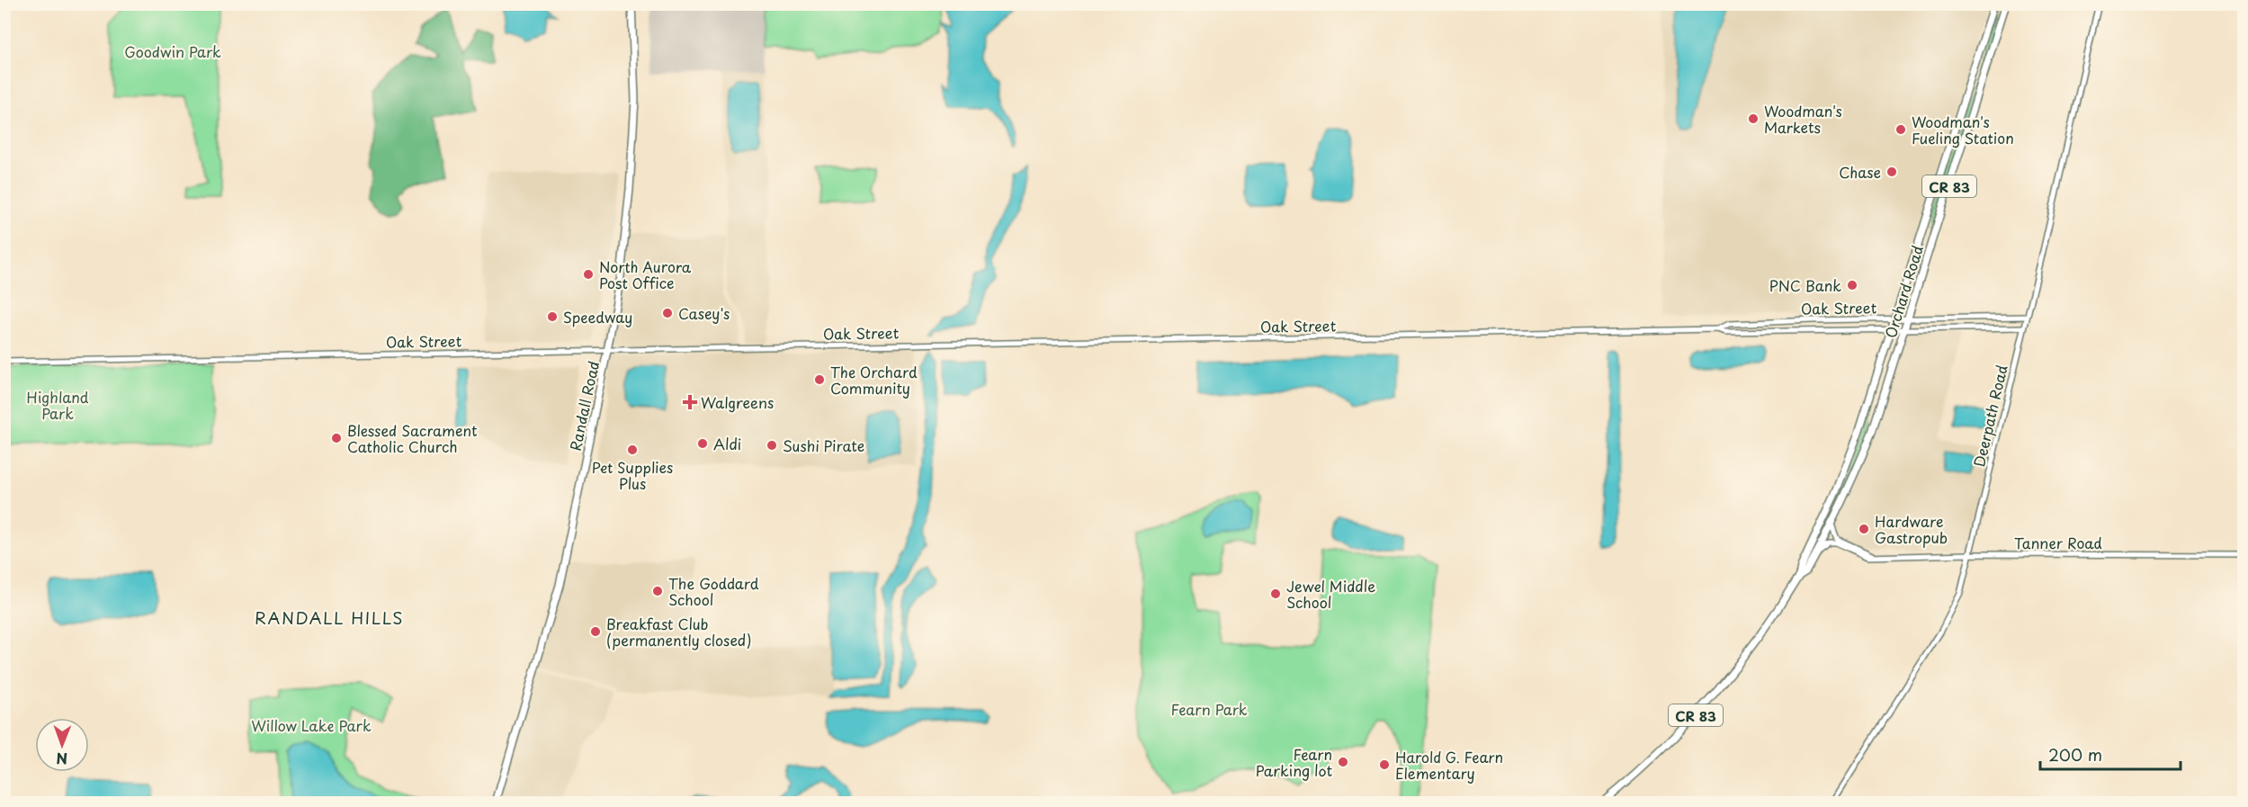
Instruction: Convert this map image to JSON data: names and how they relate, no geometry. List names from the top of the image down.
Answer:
{
  "streets": {
    "main road": ["CR 83", "Orchard Road", "Randall Road"],
    "street": ["Oak Street", "Deerpath Road", "Tanner Road"]
  },
  "crossings": [
    ["Orchard Road", "Oak Street"],
    ["Orchard Road", "Tanner Road"],
    ["Oak Street", "Randall Road"],
    ["Oak Street", "Deerpath Road"],
    ["Deerpath Road", "Tanner Road"]
  ],
  "districts": ["RANDALL HILLS"],
  "parks": [
    "Goodwin Park",
    "Highland Park",
    "Fearn Park",
    "Willow Lake Park"
  ],
  "places": {
    "other": [
      "Woodman's Markets",
      "Woodman's Fueling Station",
      "Chase",
      "North Aurora Post Office",
      "PNC Bank",
      "Casey's",
      "Speedway",
      "The Orchard Community",
      "Blessed Sacrament Catholic Church",
      "Aldi",
      "Sushi Pirate",
      "Pet Supplies Plus",
      "Hardware Gastropub",
      "The Goddard School",
      "Jewel Middle School",
      "Breakfast Club (permanently closed)",
      "Fearn Parking lot",
      "Harold G. Fearn Elementary"
    ],
    "health": ["Walgreens"]
  },
  "scale_bar": "200 m",
  "north": "bottom"
}
